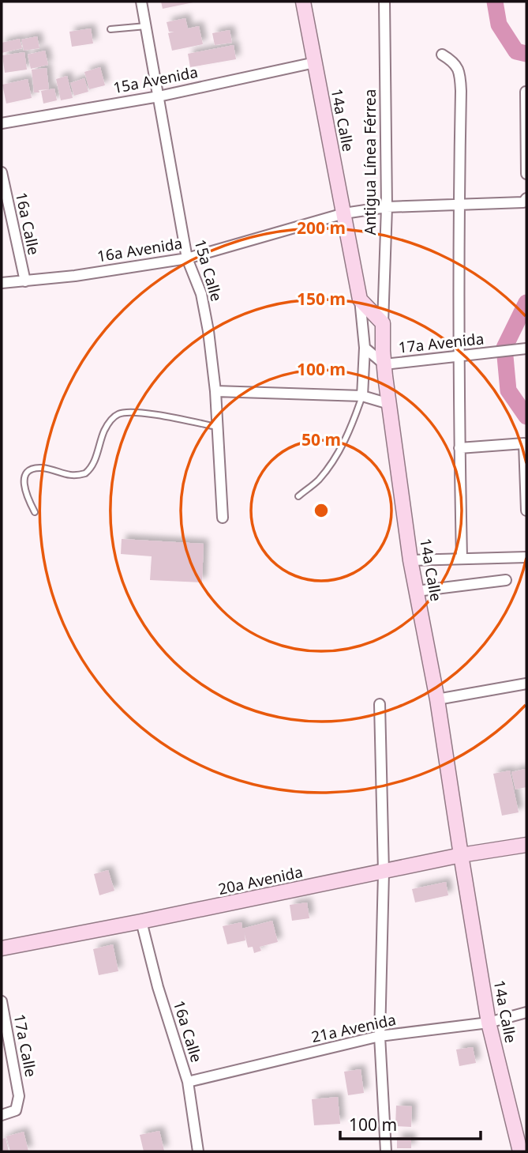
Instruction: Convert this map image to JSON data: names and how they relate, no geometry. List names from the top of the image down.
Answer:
{
  "streets": {
    "street": [
      "15a Avenida",
      "14a Calle",
      "Antigua Línea Férrea",
      "16a Calle",
      "16a Avenida",
      "15a Calle",
      "17a Avenida",
      "20a Avenida",
      "21a Avenida",
      "17a Calle"
    ]
  },
  "crossings": [
    ["15a Avenida", "14a Calle"],
    ["15a Avenida", "15a Calle"],
    ["14a Calle", "Antigua Línea Férrea"],
    ["14a Calle", "16a Avenida"],
    ["14a Calle", "17a Avenida"],
    ["14a Calle", "20a Avenida"],
    ["14a Calle", "21a Avenida"],
    ["Antigua Línea Férrea", "16a Avenida"],
    ["16a Calle", "16a Avenida"],
    ["16a Calle", "20a Avenida"],
    ["16a Calle", "21a Avenida"],
    ["16a Avenida", "15a Calle"]
  ],
  "scale_bar": "100 m",
  "rings": [
    "200 m",
    "150 m",
    "100 m",
    "50 m"
  ]
}
